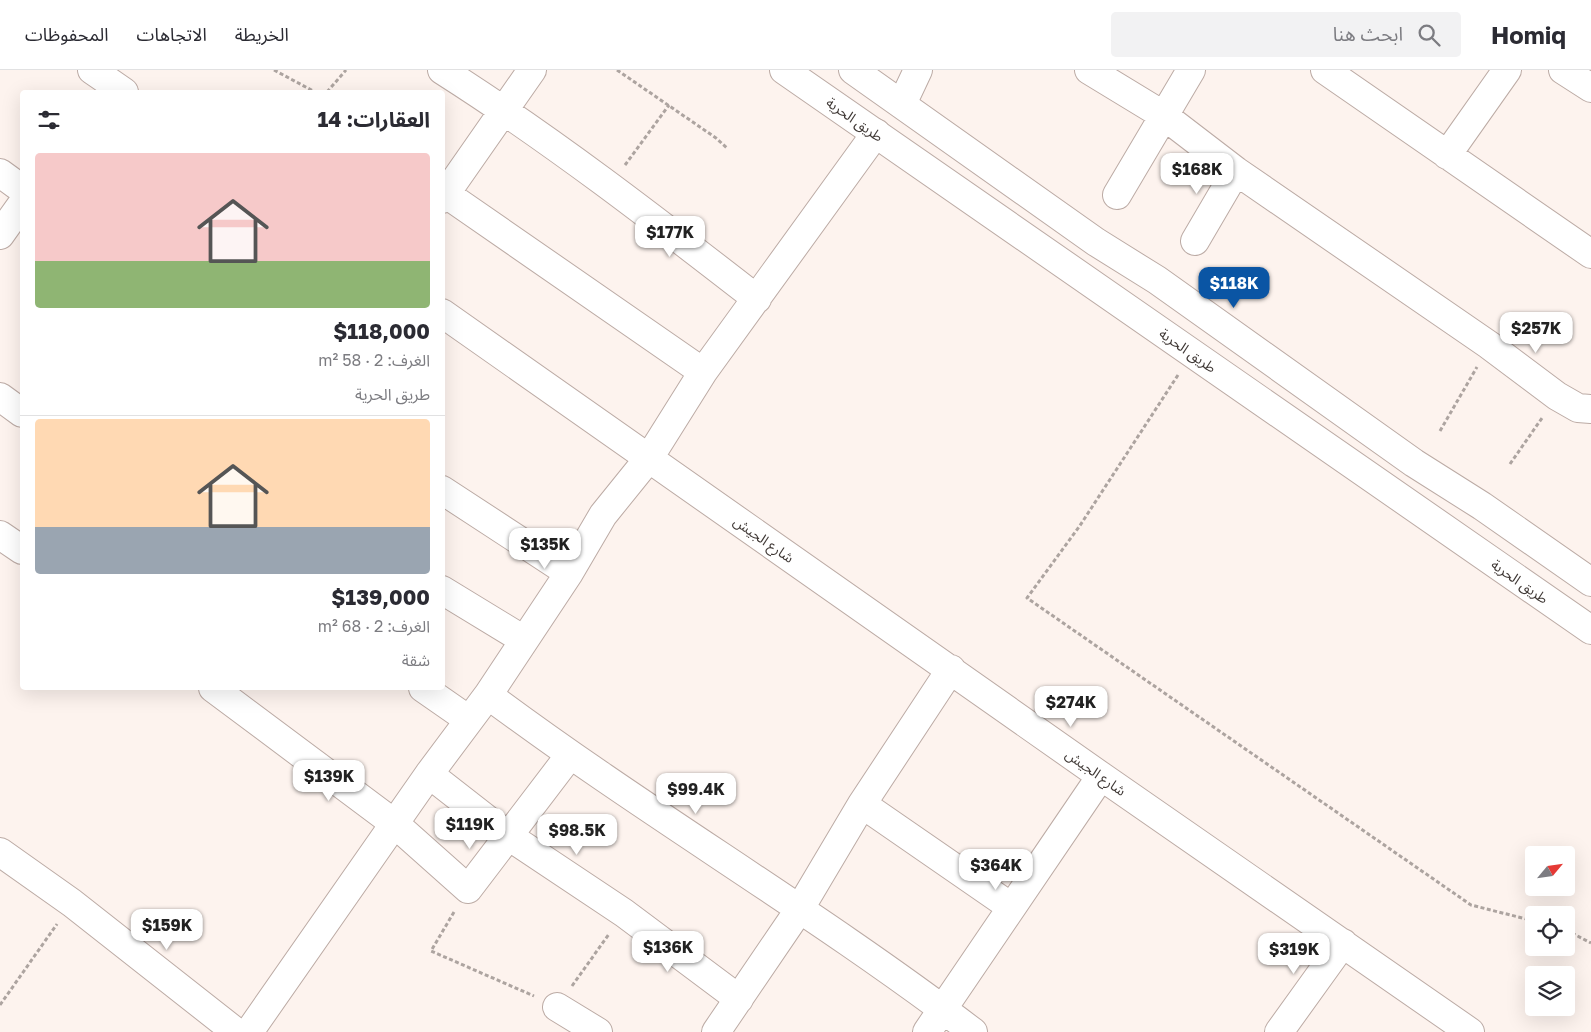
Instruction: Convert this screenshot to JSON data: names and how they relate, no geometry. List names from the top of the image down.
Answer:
{
  "streets": {
    "street": ["طريق الحرية", "شارع الجيش"]
  },
  "north": "top right",
  "page": {
    "header": "Homiq",
    "search": "ابحث هنا",
    "nav": ["الخريطة", "الاتجاهات", "المحفوظات"],
    "heading": "العقارات: 14",
    "list": [
      {
        "name": "$118,000",
        "note": "الغرف: 2 · 58 m² · طريق الحرية"
      },
      {
        "name": "$139,000",
        "note": "الغرف: 2 · 68 m² · شقة"
      }
    ],
    "price": [
      "$168K",
      "$177K",
      "$118K",
      "$257K",
      "$135K",
      "$274K",
      "$139K",
      "$99.4K",
      "$119K",
      "$98.5K",
      "$364K",
      "$159K",
      "$136K",
      "$319K"
    ]
  }
}
